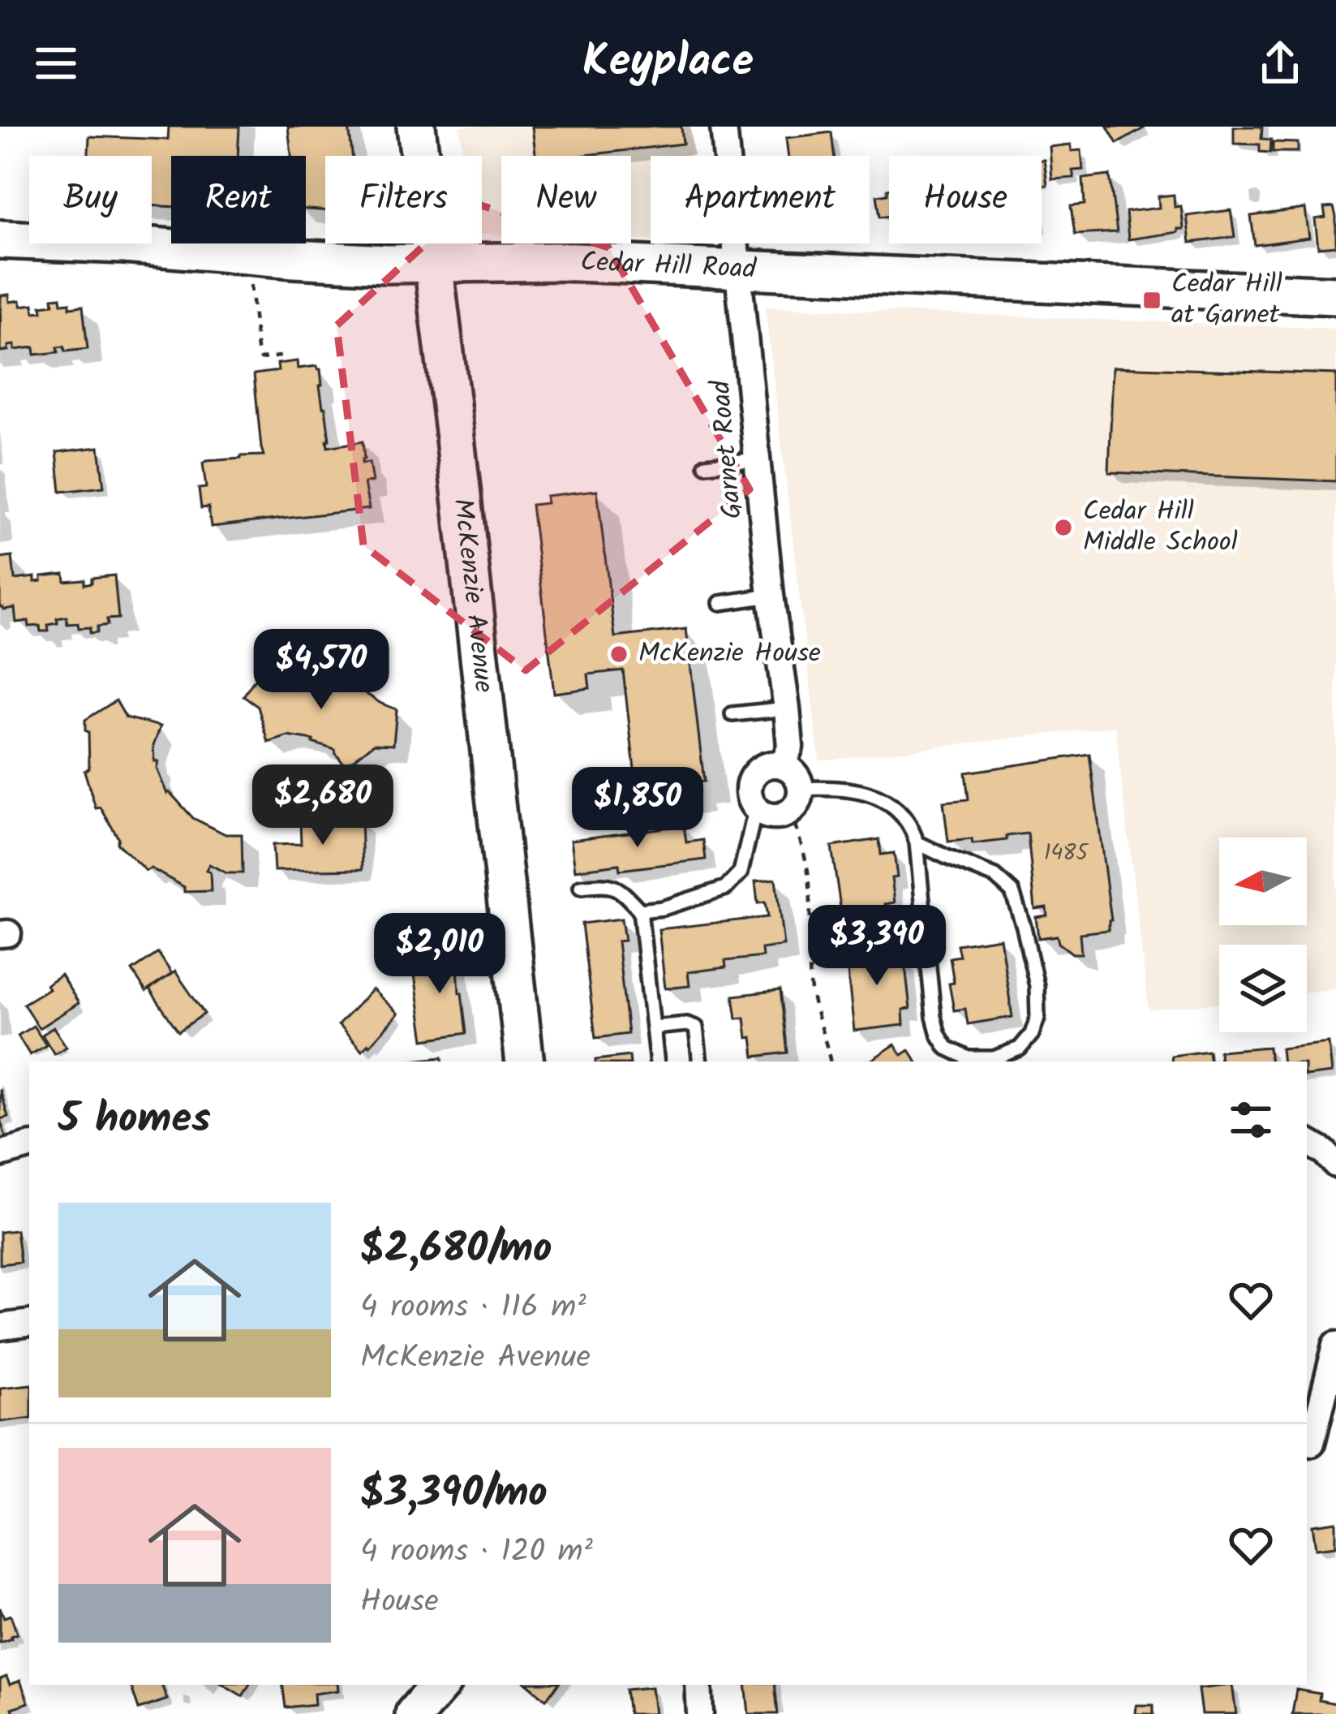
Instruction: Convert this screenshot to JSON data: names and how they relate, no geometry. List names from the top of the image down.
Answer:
{
  "streets": {
    "street": ["Cedar Hill Road", "Garnet Road", "McKenzie Avenue"]
  },
  "crossings": [
    ["Cedar Hill Road", "Garnet Road"],
    ["Cedar Hill Road", "McKenzie Avenue"]
  ],
  "places": {
    "transit": ["Cedar Hill at Garnet"],
    "other": ["Cedar Hill Middle School", "McKenzie House"]
  },
  "house_numbers": ["1485"],
  "north": "left",
  "page": {
    "header": "Keyplace",
    "chip": [
      "Buy",
      "Rent",
      "Filters",
      "New",
      "Apartment",
      "House"
    ],
    "price": [
      "$4,570",
      "$2,680",
      "$1,850",
      "$3,390",
      "$2,010"
    ],
    "heading": "5 homes",
    "list": [
      {
        "name": "$2,680/mo",
        "note": "4 rooms · 116 m² · McKenzie Avenue"
      },
      {
        "name": "$3,390/mo",
        "note": "4 rooms · 120 m² · House"
      }
    ]
  }
}
